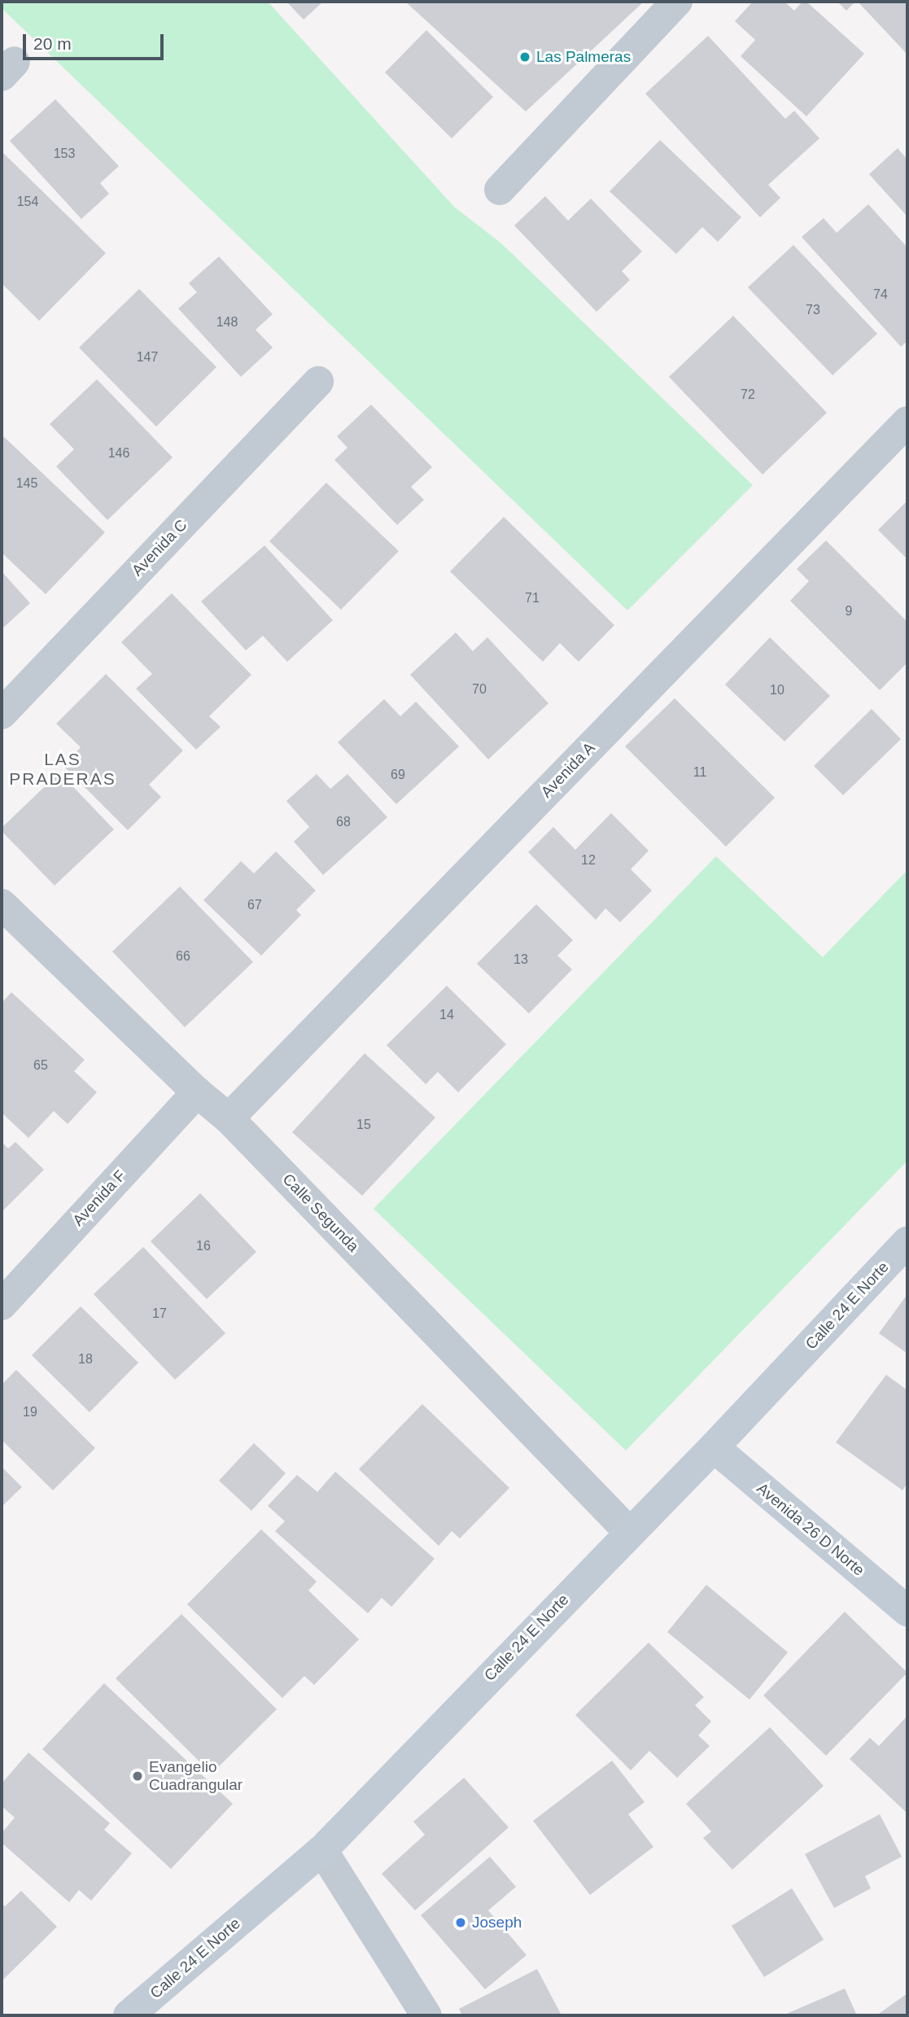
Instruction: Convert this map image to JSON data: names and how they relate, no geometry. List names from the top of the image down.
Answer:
{
  "streets": {
    "main road": ["Calle 24 E Norte", "Avenida 26 D Norte"],
    "street": [
      "Avenida C",
      "Avenida A",
      "Avenida F",
      "Calle Segunda"
    ]
  },
  "crossings": [
    ["Avenida A", "Calle Segunda"],
    ["Avenida F", "Calle Segunda"],
    ["Calle Segunda", "Calle 24 E Norte"],
    ["Calle 24 E Norte", "Avenida 26 D Norte"]
  ],
  "districts": ["LAS PRADERAS"],
  "places": ["Las Palmeras", "Evangelio Cuadrangular", "Joseph"],
  "house_numbers": [
    "153",
    "154",
    "74",
    "73",
    "148",
    "147",
    "72",
    "146",
    "145",
    "71",
    "9",
    "70",
    "10",
    "11",
    "69",
    "68",
    "12",
    "67",
    "66",
    "13",
    "14",
    "65",
    "15",
    "16",
    "17",
    "18",
    "19"
  ],
  "scale_bar": "20 m"
}
